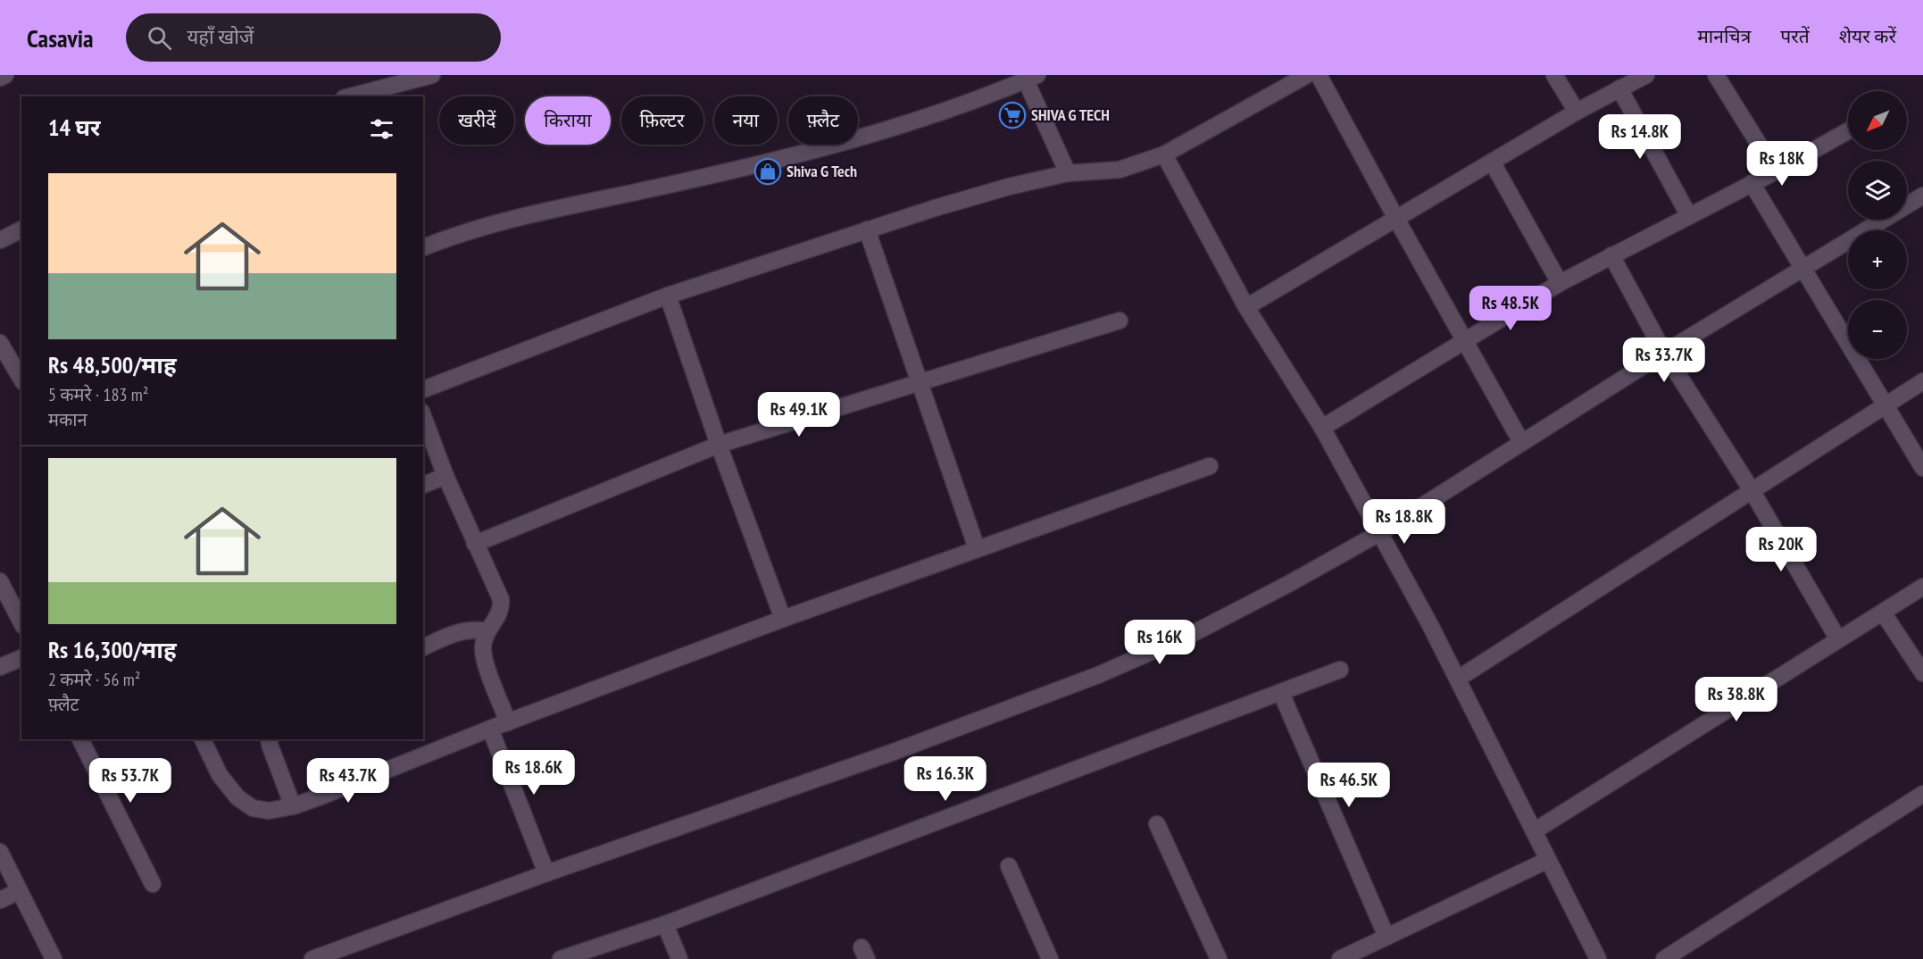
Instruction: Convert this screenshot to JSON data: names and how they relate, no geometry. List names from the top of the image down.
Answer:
{
  "places": {
    "supermarket": ["SHIVA G TECH"],
    "shop": ["Shiva G Tech"]
  },
  "north": "bottom left",
  "page": {
    "header": "Casavia",
    "search": "यहाँ खोजें",
    "nav": ["मानचित्र", "परतें", "शेयर करें"],
    "map_buttons": ["+", "−"],
    "chip": [
      "खरीदें",
      "किराया",
      "फ़िल्टर",
      "नया",
      "फ़्लैट"
    ],
    "heading": "14 घर",
    "price": [
      "Rs 14.8K",
      "Rs 18K",
      "Rs 48.5K",
      "Rs 33.7K",
      "Rs 49.1K",
      "Rs 18.8K",
      "Rs 20K",
      "Rs 16K",
      "Rs 38.8K",
      "Rs 18.6K",
      "Rs 16.3K",
      "Rs 53.7K",
      "Rs 43.7K",
      "Rs 46.5K"
    ],
    "list": [
      {
        "name": "Rs 48,500/माह",
        "note": "5 कमरे · 183 m² · मकान"
      },
      {
        "name": "Rs 16,300/माह",
        "note": "2 कमरे · 56 m² · फ़्लैट"
      }
    ]
  }
}
